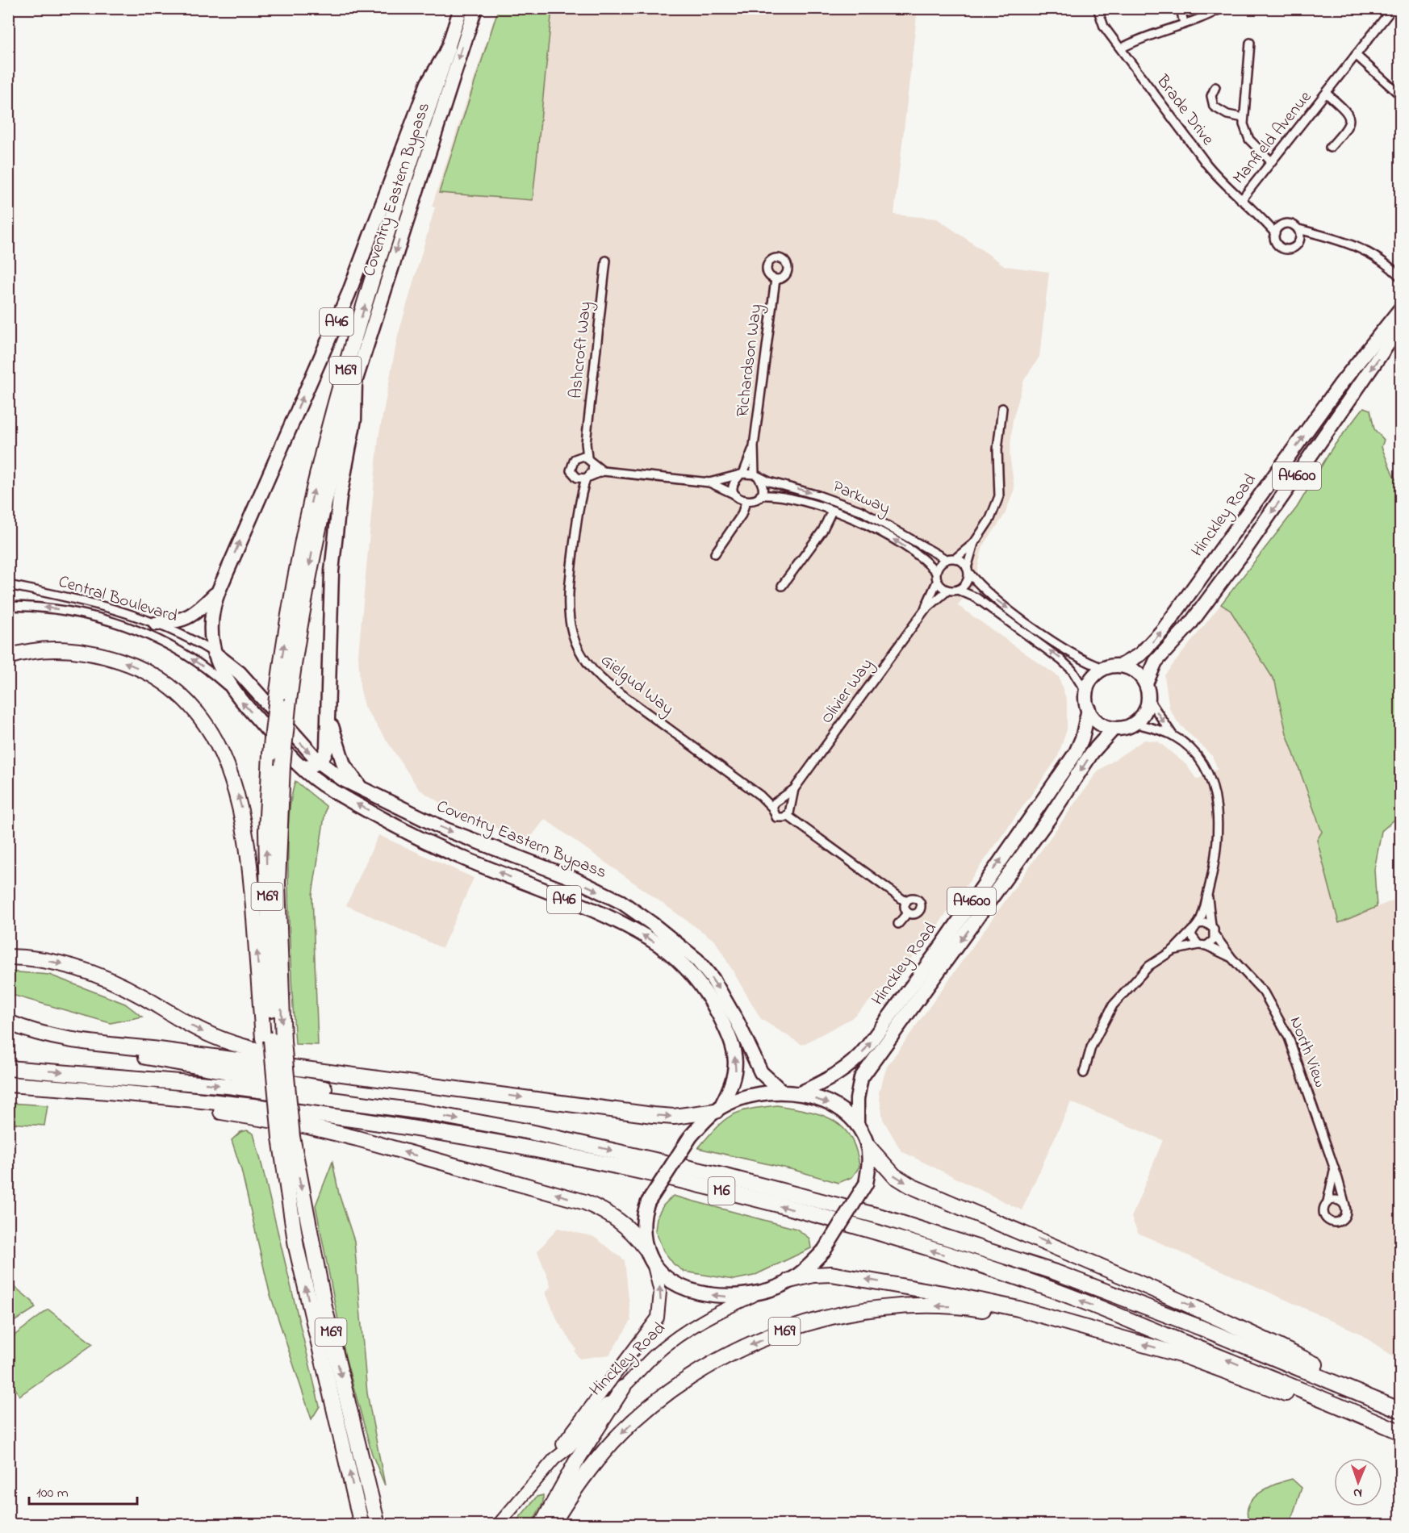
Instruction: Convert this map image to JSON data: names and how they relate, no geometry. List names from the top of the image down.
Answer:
{
  "streets": {
    "highway": [
      "Coventry Eastern Bypass",
      "A46",
      "M69",
      "A4600",
      "Hinckley Road",
      "M6"
    ],
    "street": [
      "Brade Drive",
      "Manfield Avenue",
      "Ashcroft Way",
      "Richardson Way",
      "Parkway",
      "Central Boulevard",
      "Gielgud Way",
      "Olivier Way",
      "North View"
    ]
  },
  "crossings": [
    ["Brade Drive", "Manfield Avenue"],
    ["Coventry Eastern Bypass", "A46"],
    ["Coventry Eastern Bypass", "M69"],
    ["Coventry Eastern Bypass", "Central Boulevard"],
    ["A46", "M69"],
    ["A46", "Central Boulevard"],
    ["Ashcroft Way", "Gielgud Way"],
    ["Richardson Way", "Parkway"],
    ["A4600", "Hinckley Road"],
    ["Parkway", "Olivier Way"],
    ["Gielgud Way", "Olivier Way"]
  ],
  "one_way": ["Coventry Eastern Bypass"],
  "scale_bar": "100 m",
  "north": "bottom"
}
